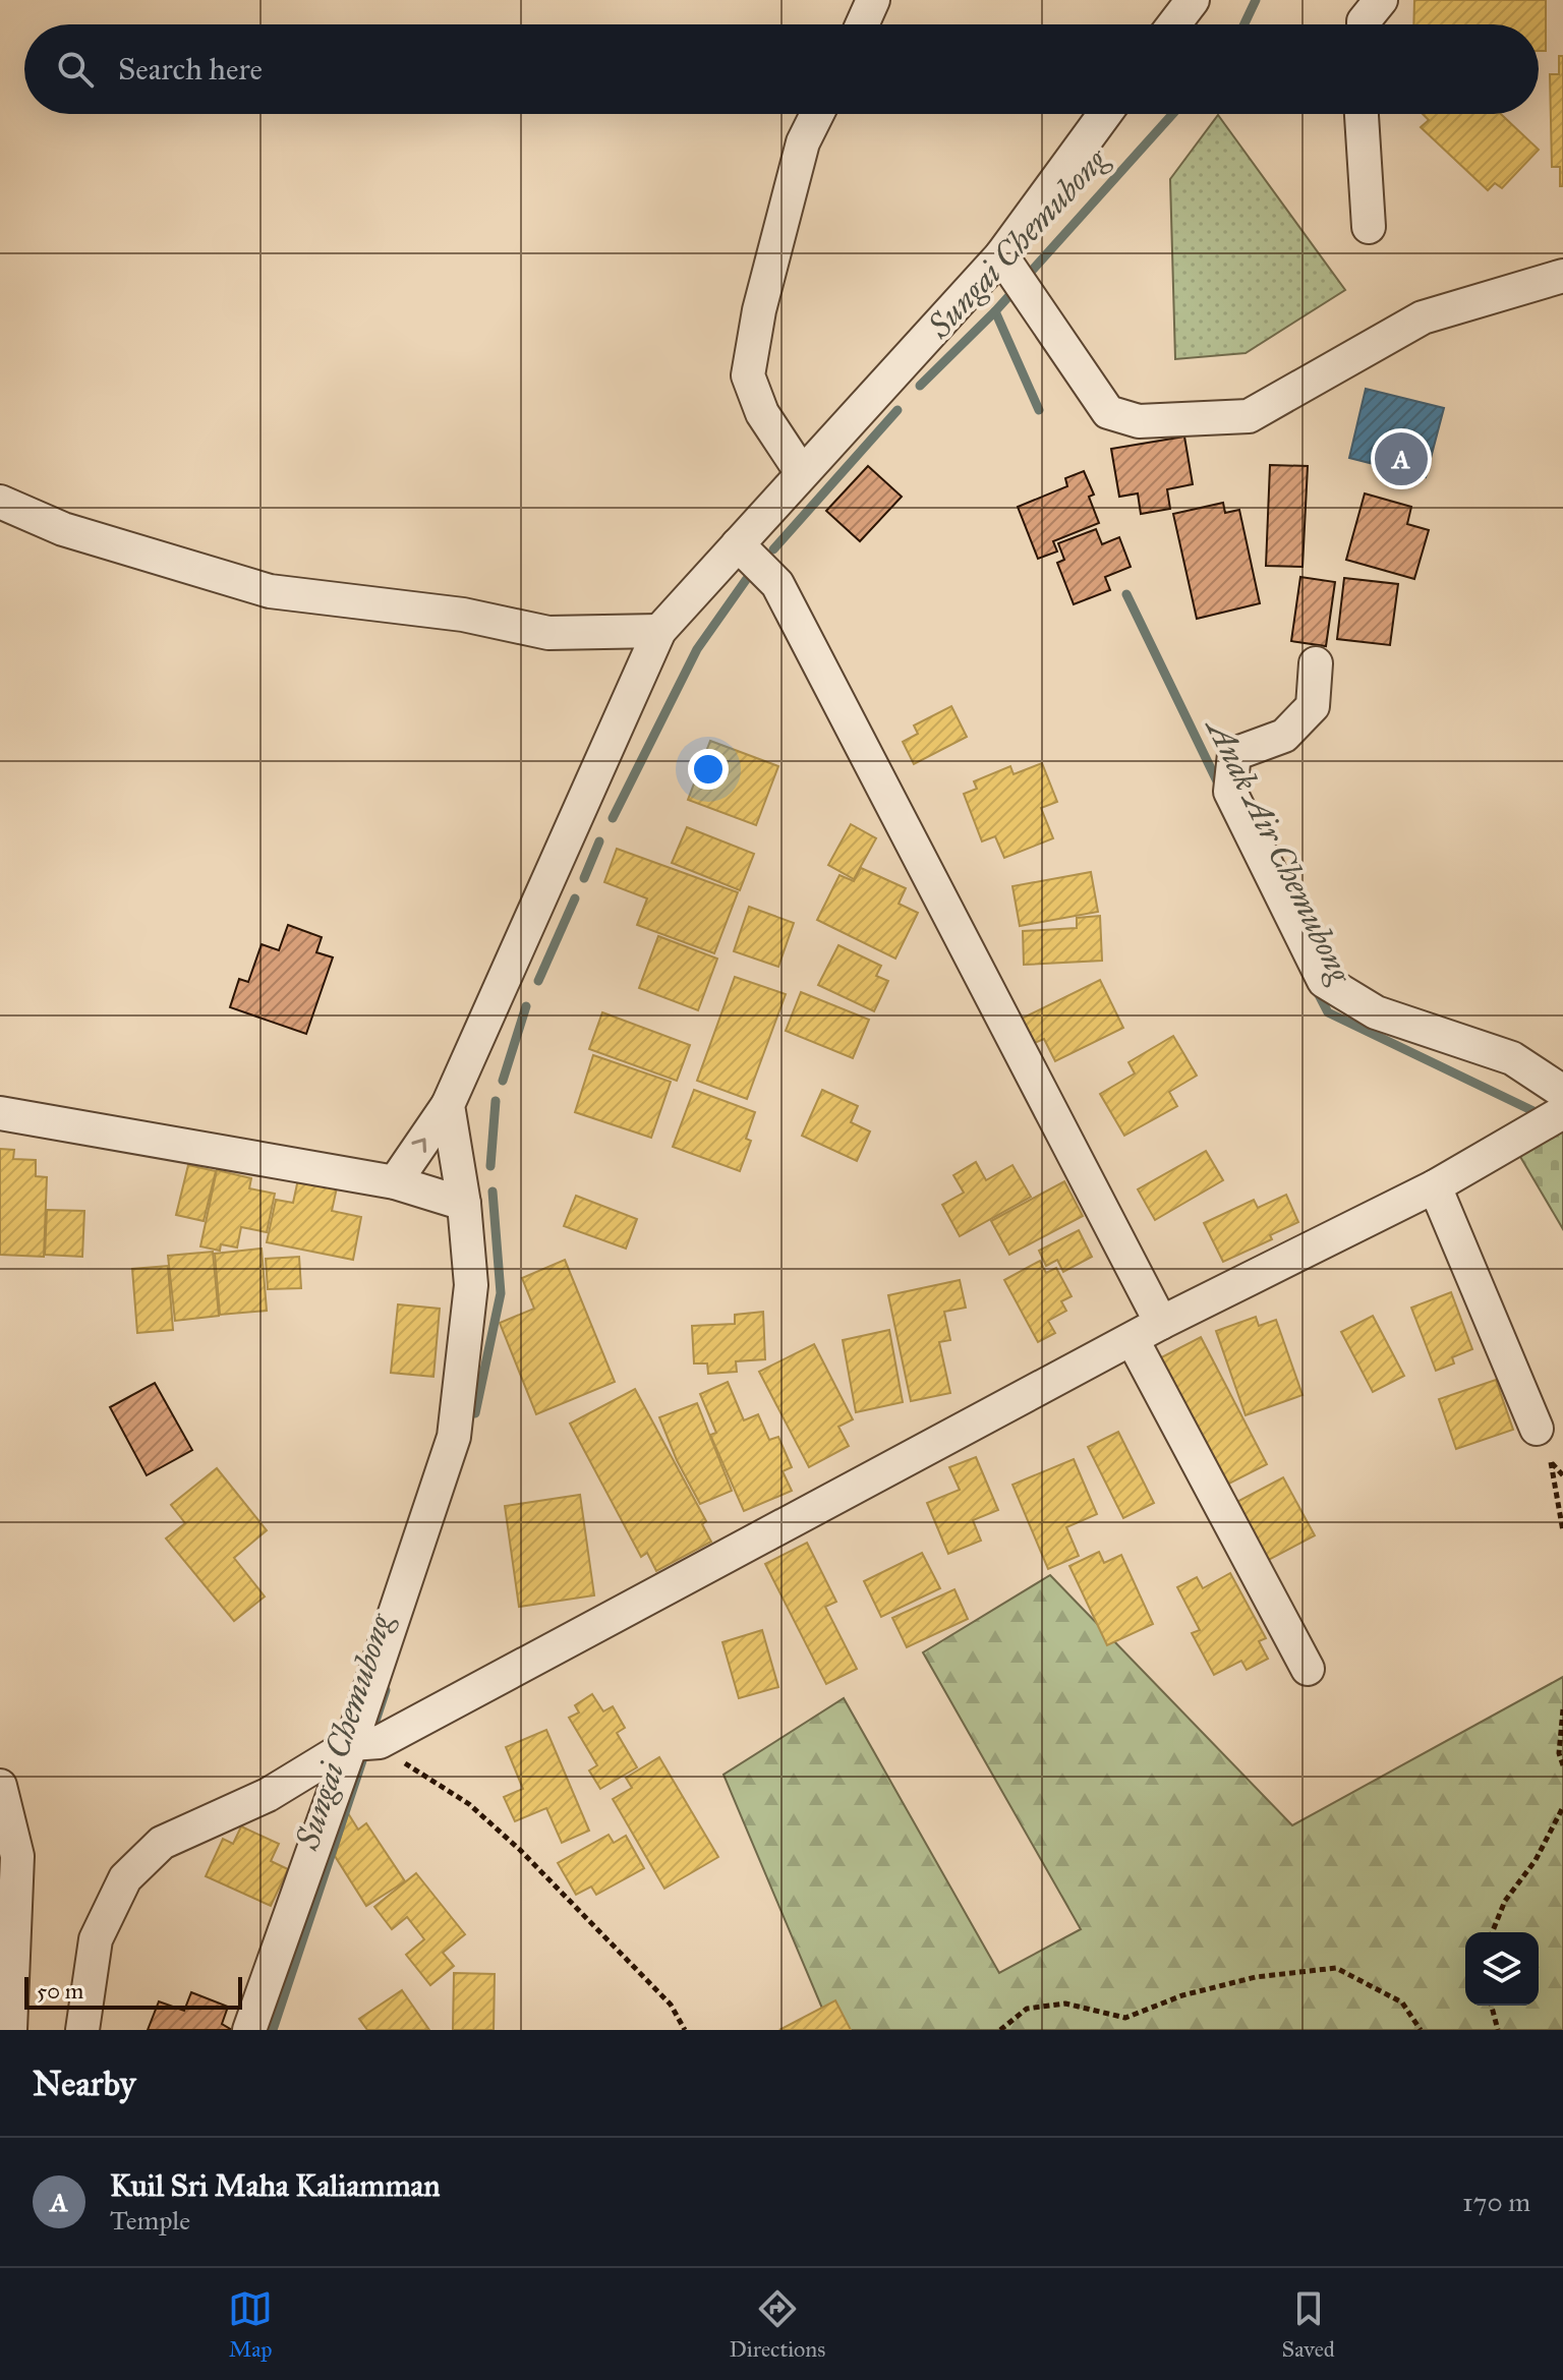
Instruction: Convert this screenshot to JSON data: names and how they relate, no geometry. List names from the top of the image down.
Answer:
{
  "water": ["Sungai Chemubong", "Anak Air Chemubong"],
  "scale_bar": "50 m",
  "page": {
    "search": "Search here",
    "pins": "A",
    "scale": "50 m",
    "heading": "Nearby",
    "list": [
      {
        "mark": "A",
        "name": "Kuil Sri Maha Kaliamman",
        "note": "Temple",
        "value": "170 m"
      }
    ],
    "nav": ["Map", "Directions", "Saved"]
  }
}
